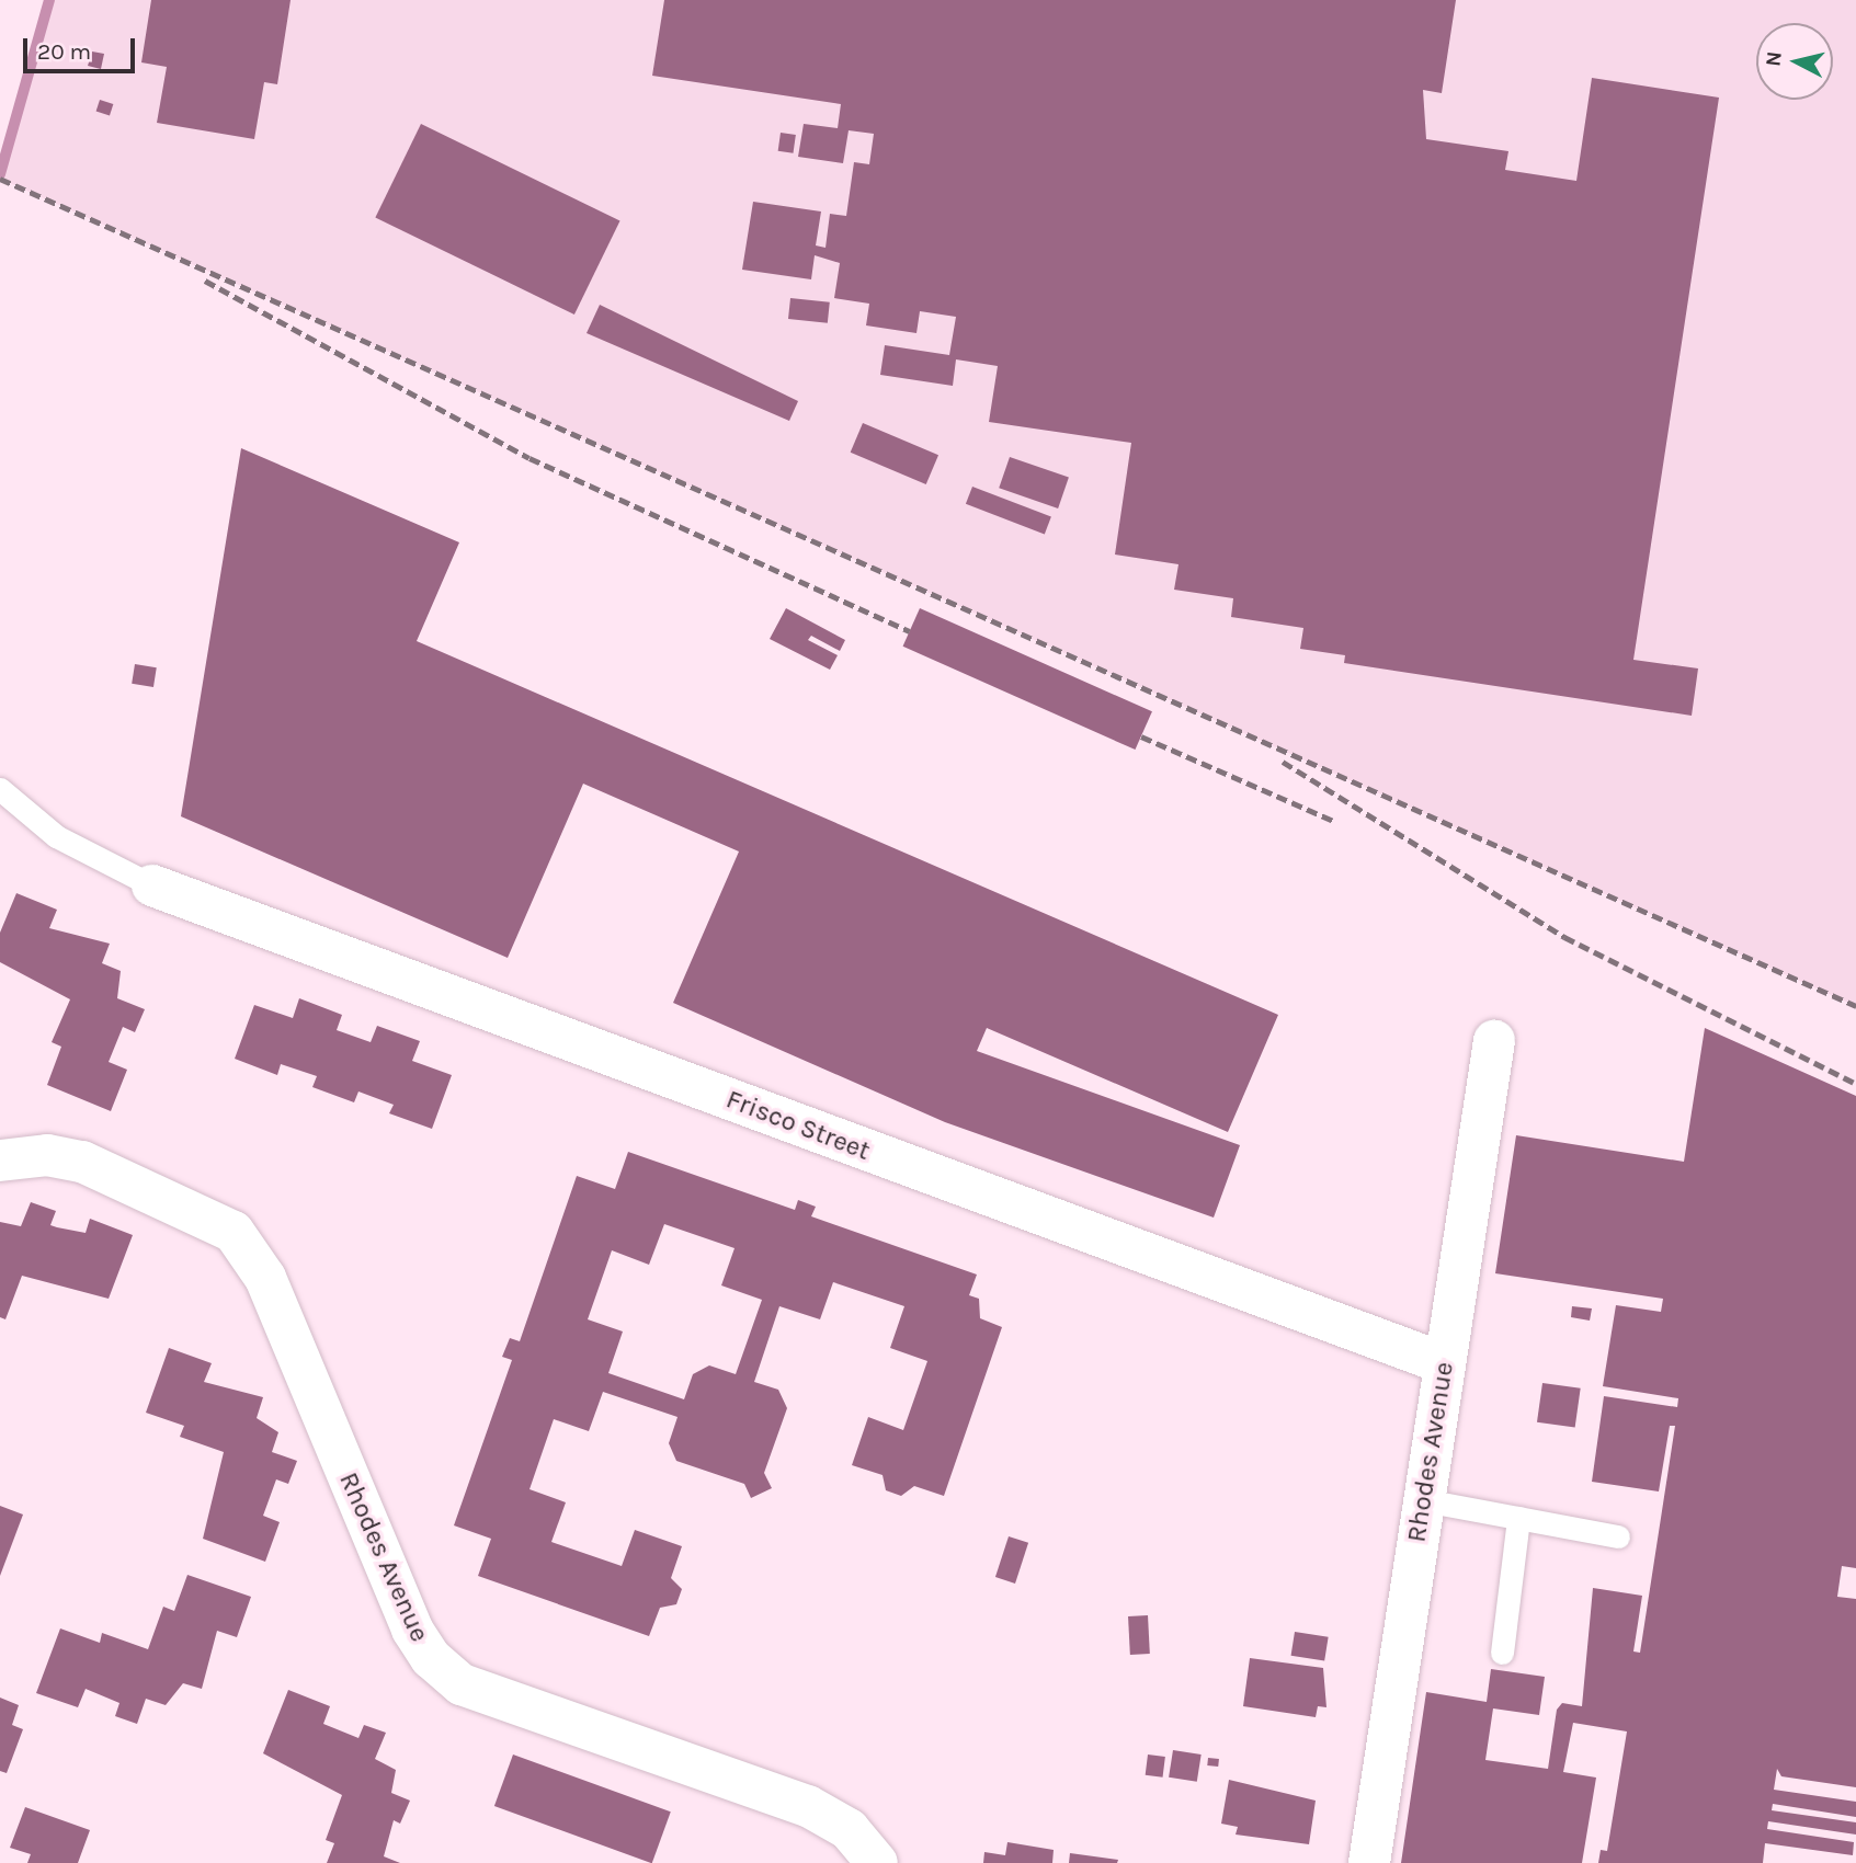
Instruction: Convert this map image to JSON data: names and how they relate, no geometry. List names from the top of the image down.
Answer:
{
  "streets": {
    "street": ["Frisco Street", "Rhodes Avenue"]
  },
  "crossings": [
    ["Frisco Street", "Rhodes Avenue"]
  ],
  "scale_bar": "20 m",
  "north": "left"
}
